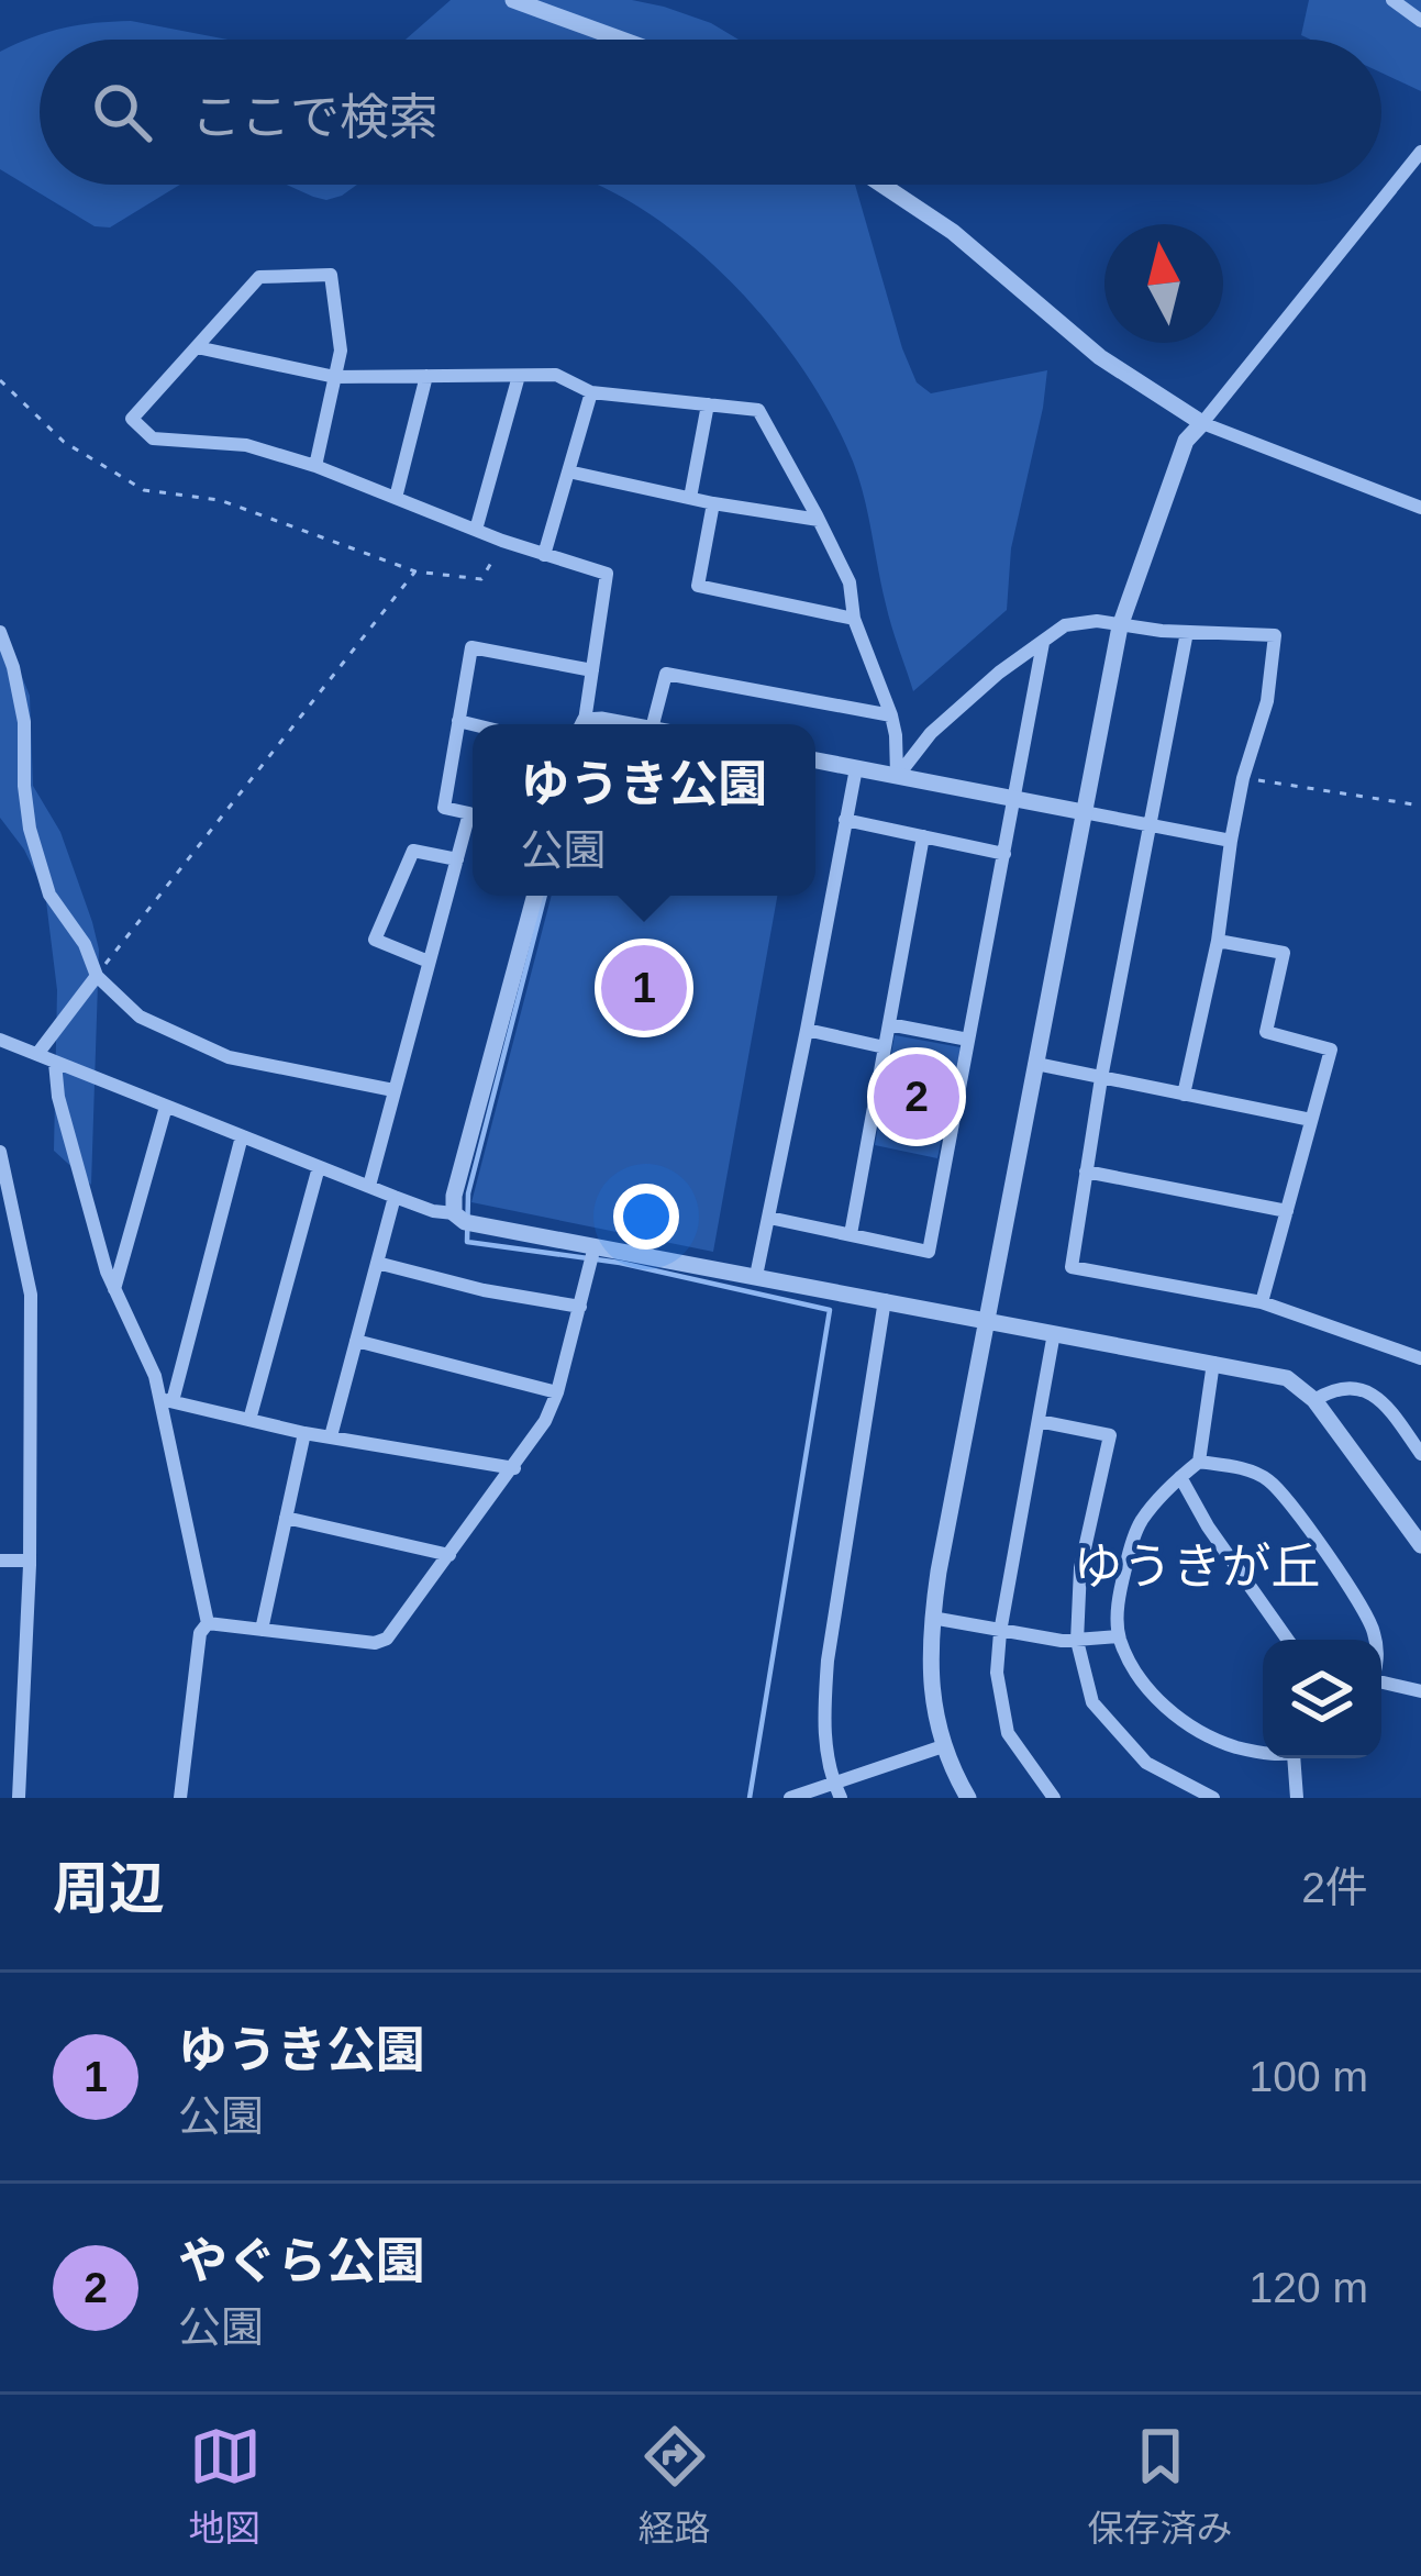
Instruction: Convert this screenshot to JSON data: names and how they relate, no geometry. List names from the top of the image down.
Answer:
{
  "districts": ["ゆうきが丘"],
  "north": "top",
  "page": {
    "search": "ここで検索",
    "popup": ["ゆうき公園", "公園"],
    "pins": ["1", "2"],
    "heading": ["周辺", "2件"],
    "list": [
      {
        "mark": "1",
        "name": "ゆうき公園",
        "note": "公園",
        "value": "100 m"
      },
      {
        "mark": "2",
        "name": "やぐら公園",
        "note": "公園",
        "value": "120 m"
      }
    ],
    "nav": ["地図", "経路", "保存済み"]
  }
}
